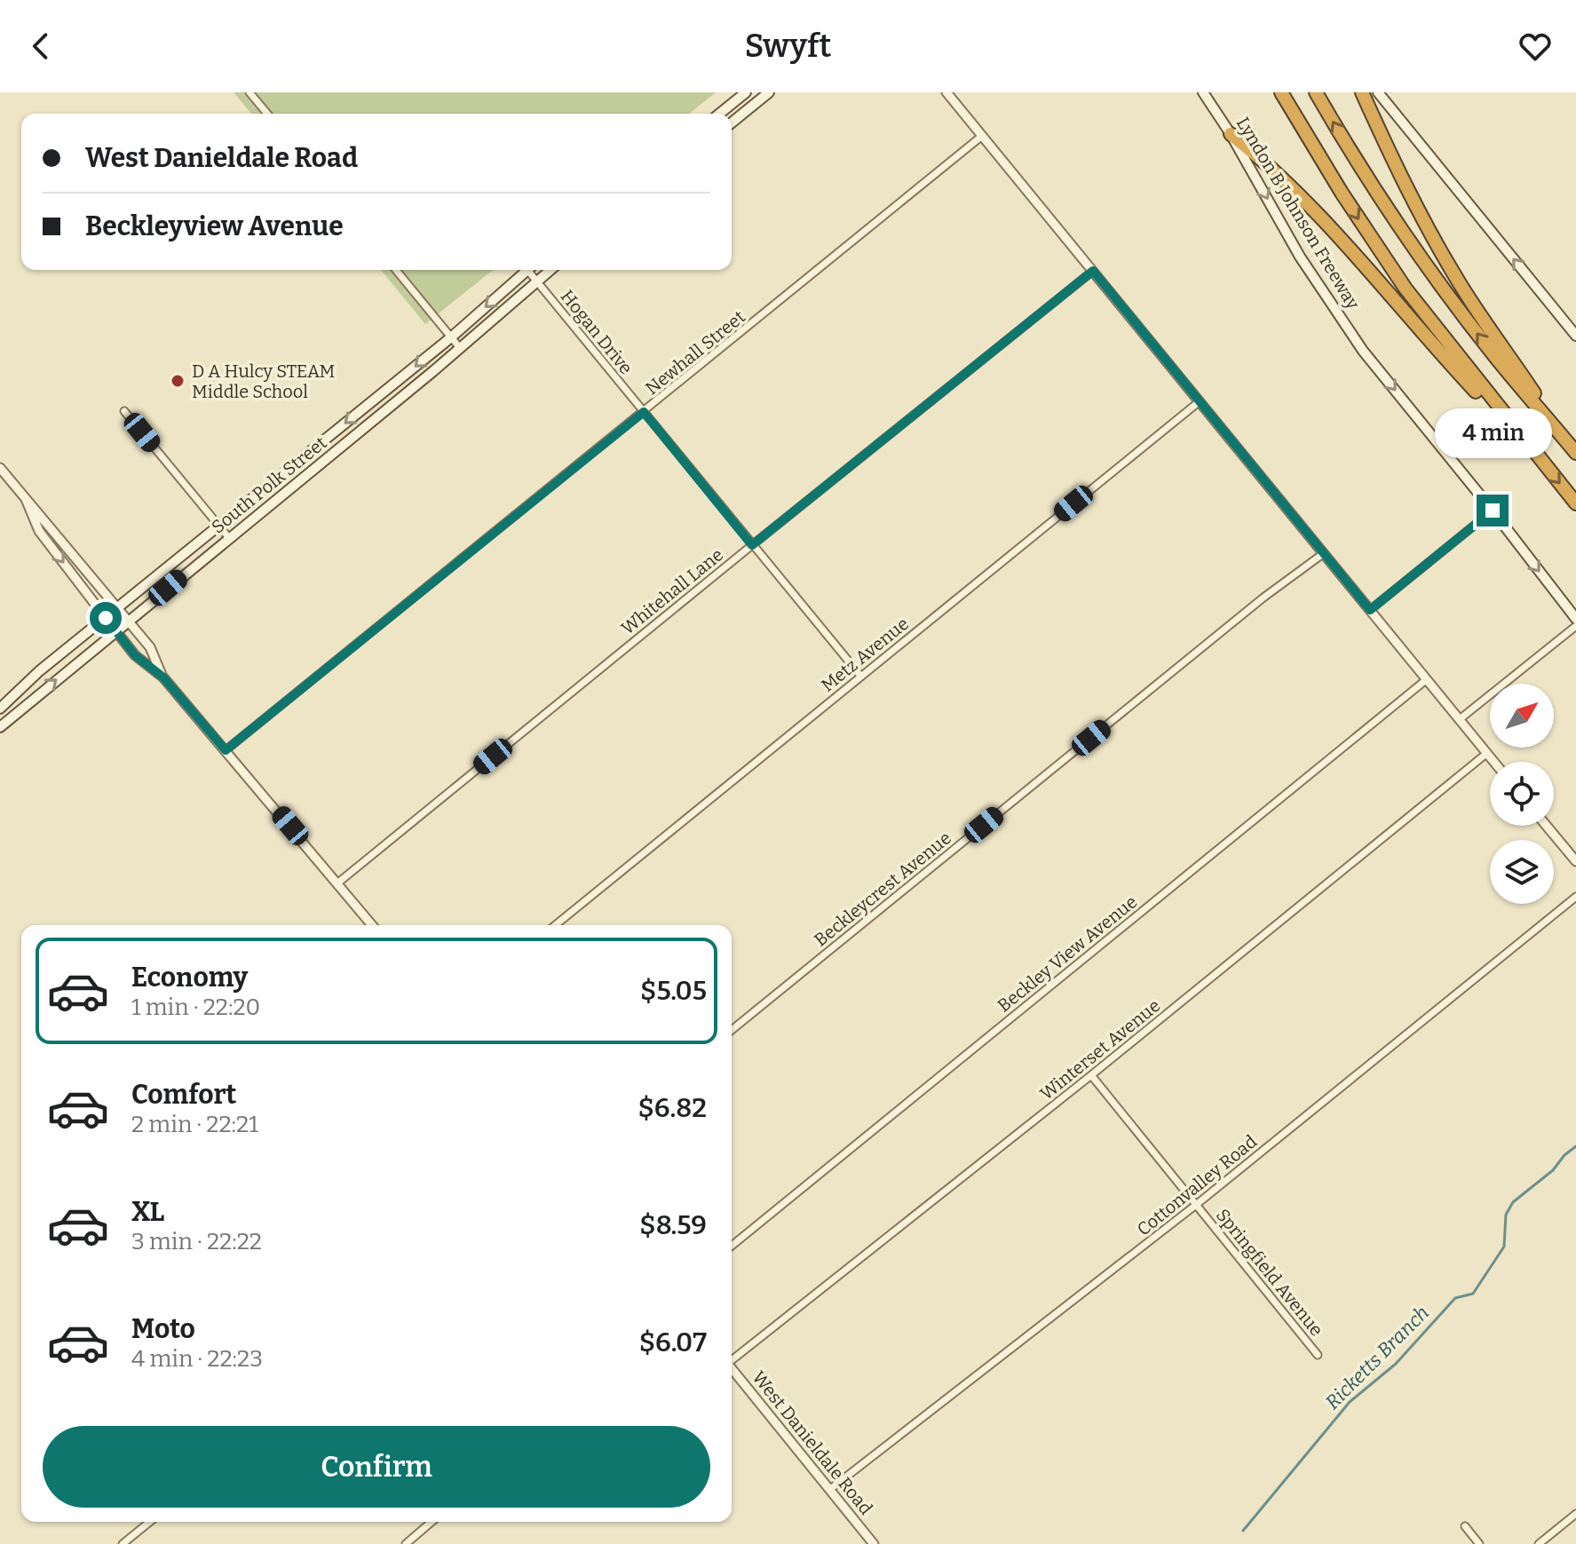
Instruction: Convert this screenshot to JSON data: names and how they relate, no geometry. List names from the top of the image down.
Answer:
{
  "streets": {
    "main road": ["Lyndon B Johnson Freeway", "South Polk Street"],
    "street": [
      "Hogan Drive",
      "Newhall Street",
      "Whitehall Lane",
      "Metz Avenue",
      "Beckleycrest Avenue",
      "Beckley View Avenue",
      "Winterset Avenue",
      "Cottonvalley Road",
      "Springfield Avenue",
      "West Danieldale Road"
    ]
  },
  "crossings": [
    ["Hogan Drive", "Newhall Street"],
    ["Hogan Drive", "South Polk Street"],
    ["Hogan Drive", "Whitehall Lane"],
    ["Hogan Drive", "Metz Avenue"],
    ["Winterset Avenue", "Springfield Avenue"],
    ["Cottonvalley Road", "Springfield Avenue"],
    ["Cottonvalley Road", "West Danieldale Road"]
  ],
  "one_way": ["Lyndon B Johnson Freeway"],
  "water": ["Ricketts Branch"],
  "places": ["D A Hulcy STEAM Middle School"],
  "north": "top right",
  "page": {
    "header": "Swyft",
    "banner": ["West Danieldale Road", "Beckleyview Avenue"],
    "bubble": "4 min",
    "list": [
      {
        "name": "Economy",
        "note": "1 min · 22:20",
        "value": "$5.05"
      },
      {
        "name": "Comfort",
        "note": "2 min · 22:21",
        "value": "$6.82"
      },
      {
        "name": "XL",
        "note": "3 min · 22:22",
        "value": "$8.59"
      },
      {
        "name": "Moto",
        "note": "4 min · 22:23",
        "value": "$6.07"
      }
    ],
    "buttons": "Confirm"
  }
}
